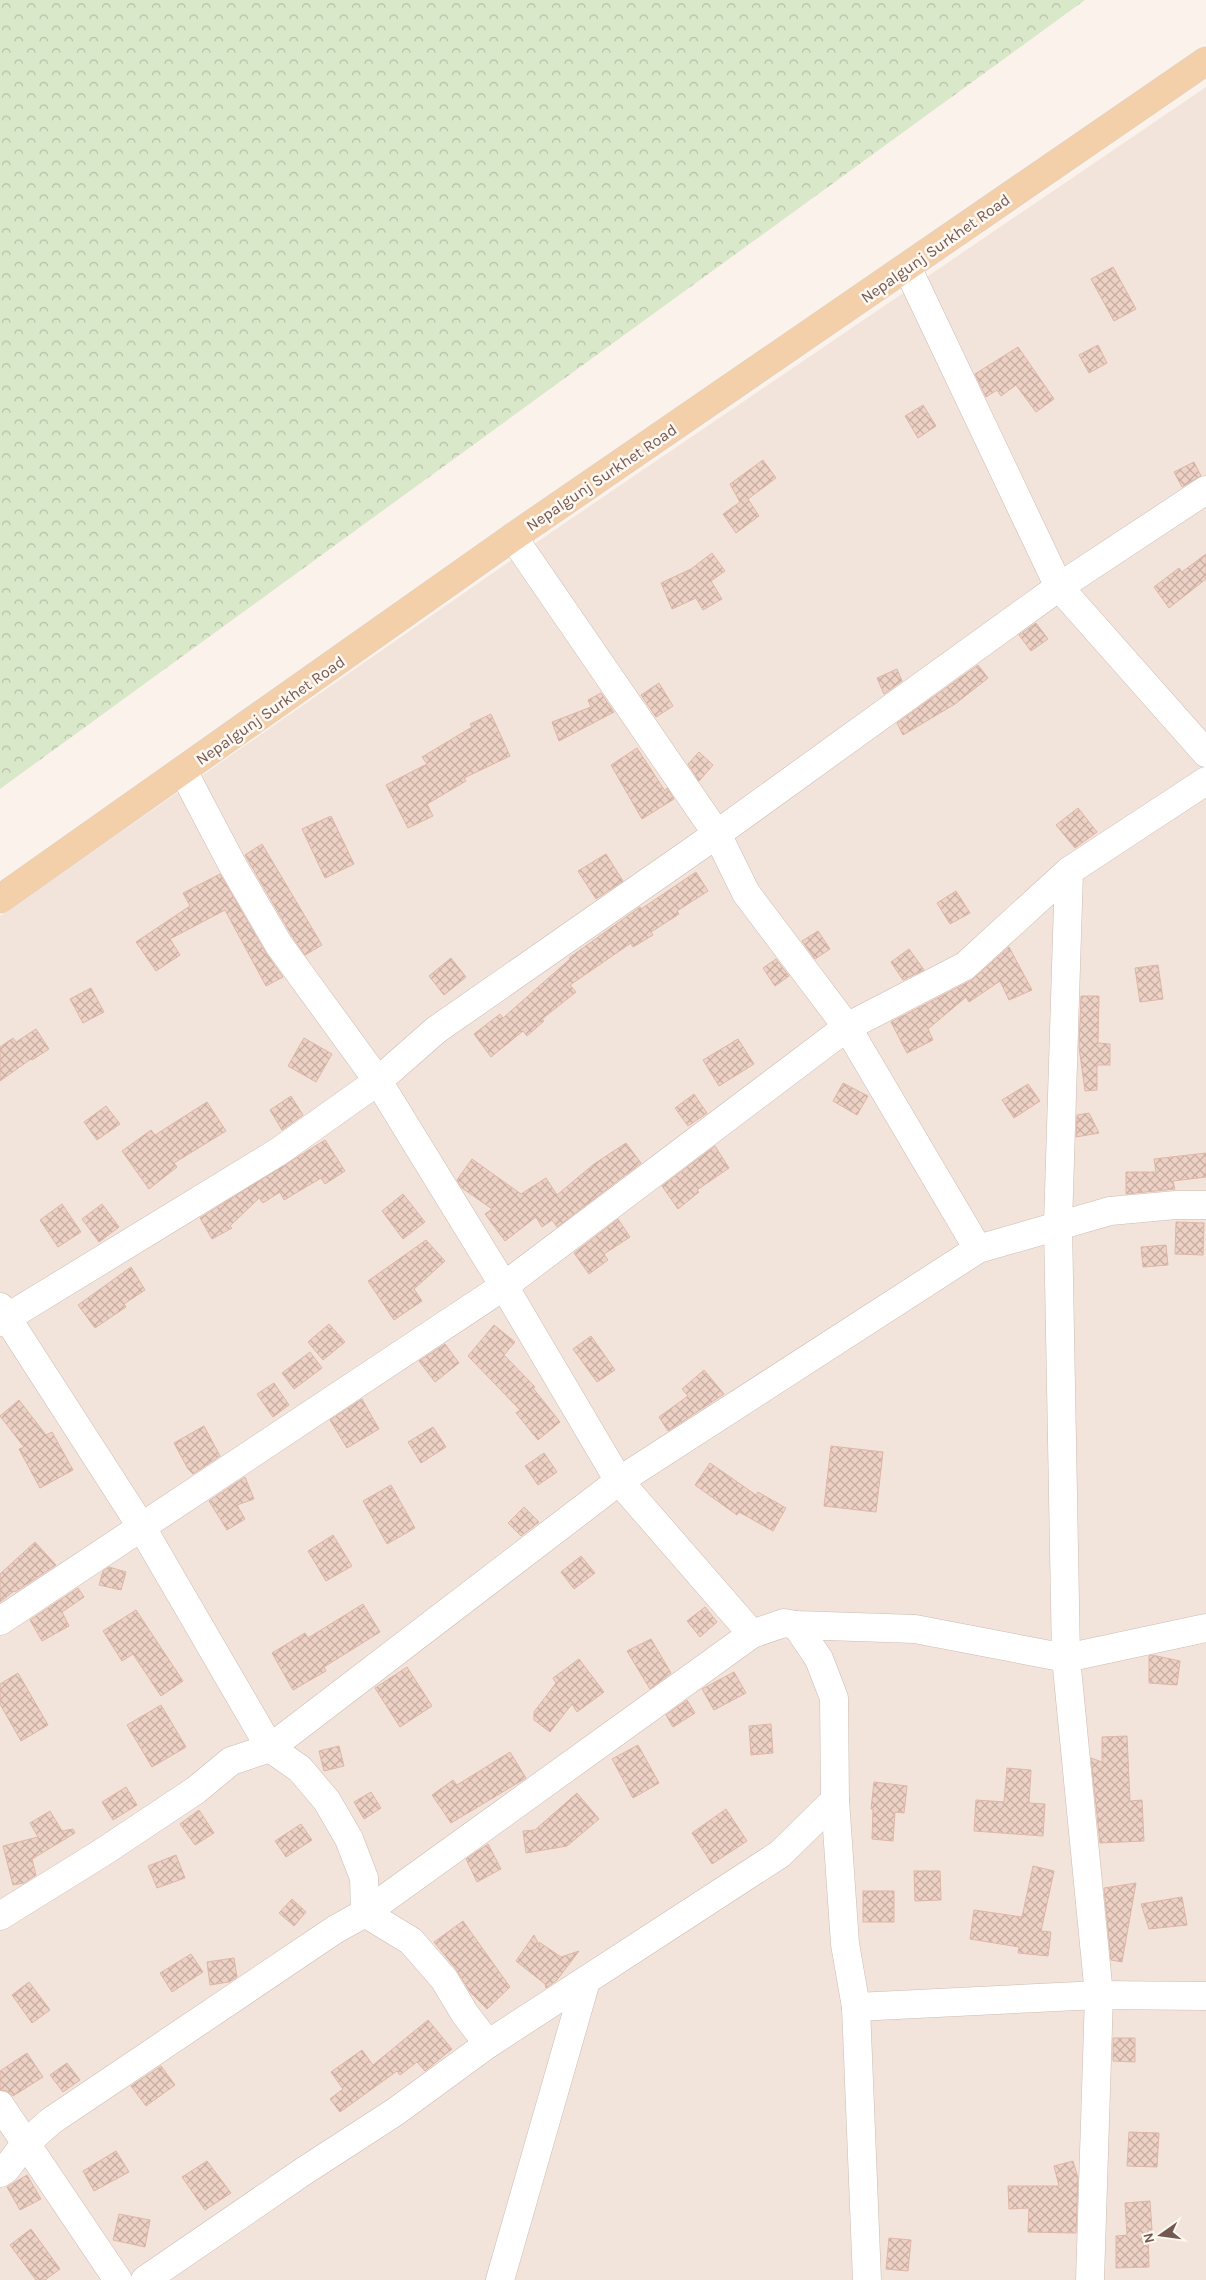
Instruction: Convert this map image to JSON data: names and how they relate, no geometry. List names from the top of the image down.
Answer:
{
  "streets": {
    "main road": ["Nepalgunj Surkhet Road"]
  },
  "north": "left"
}
